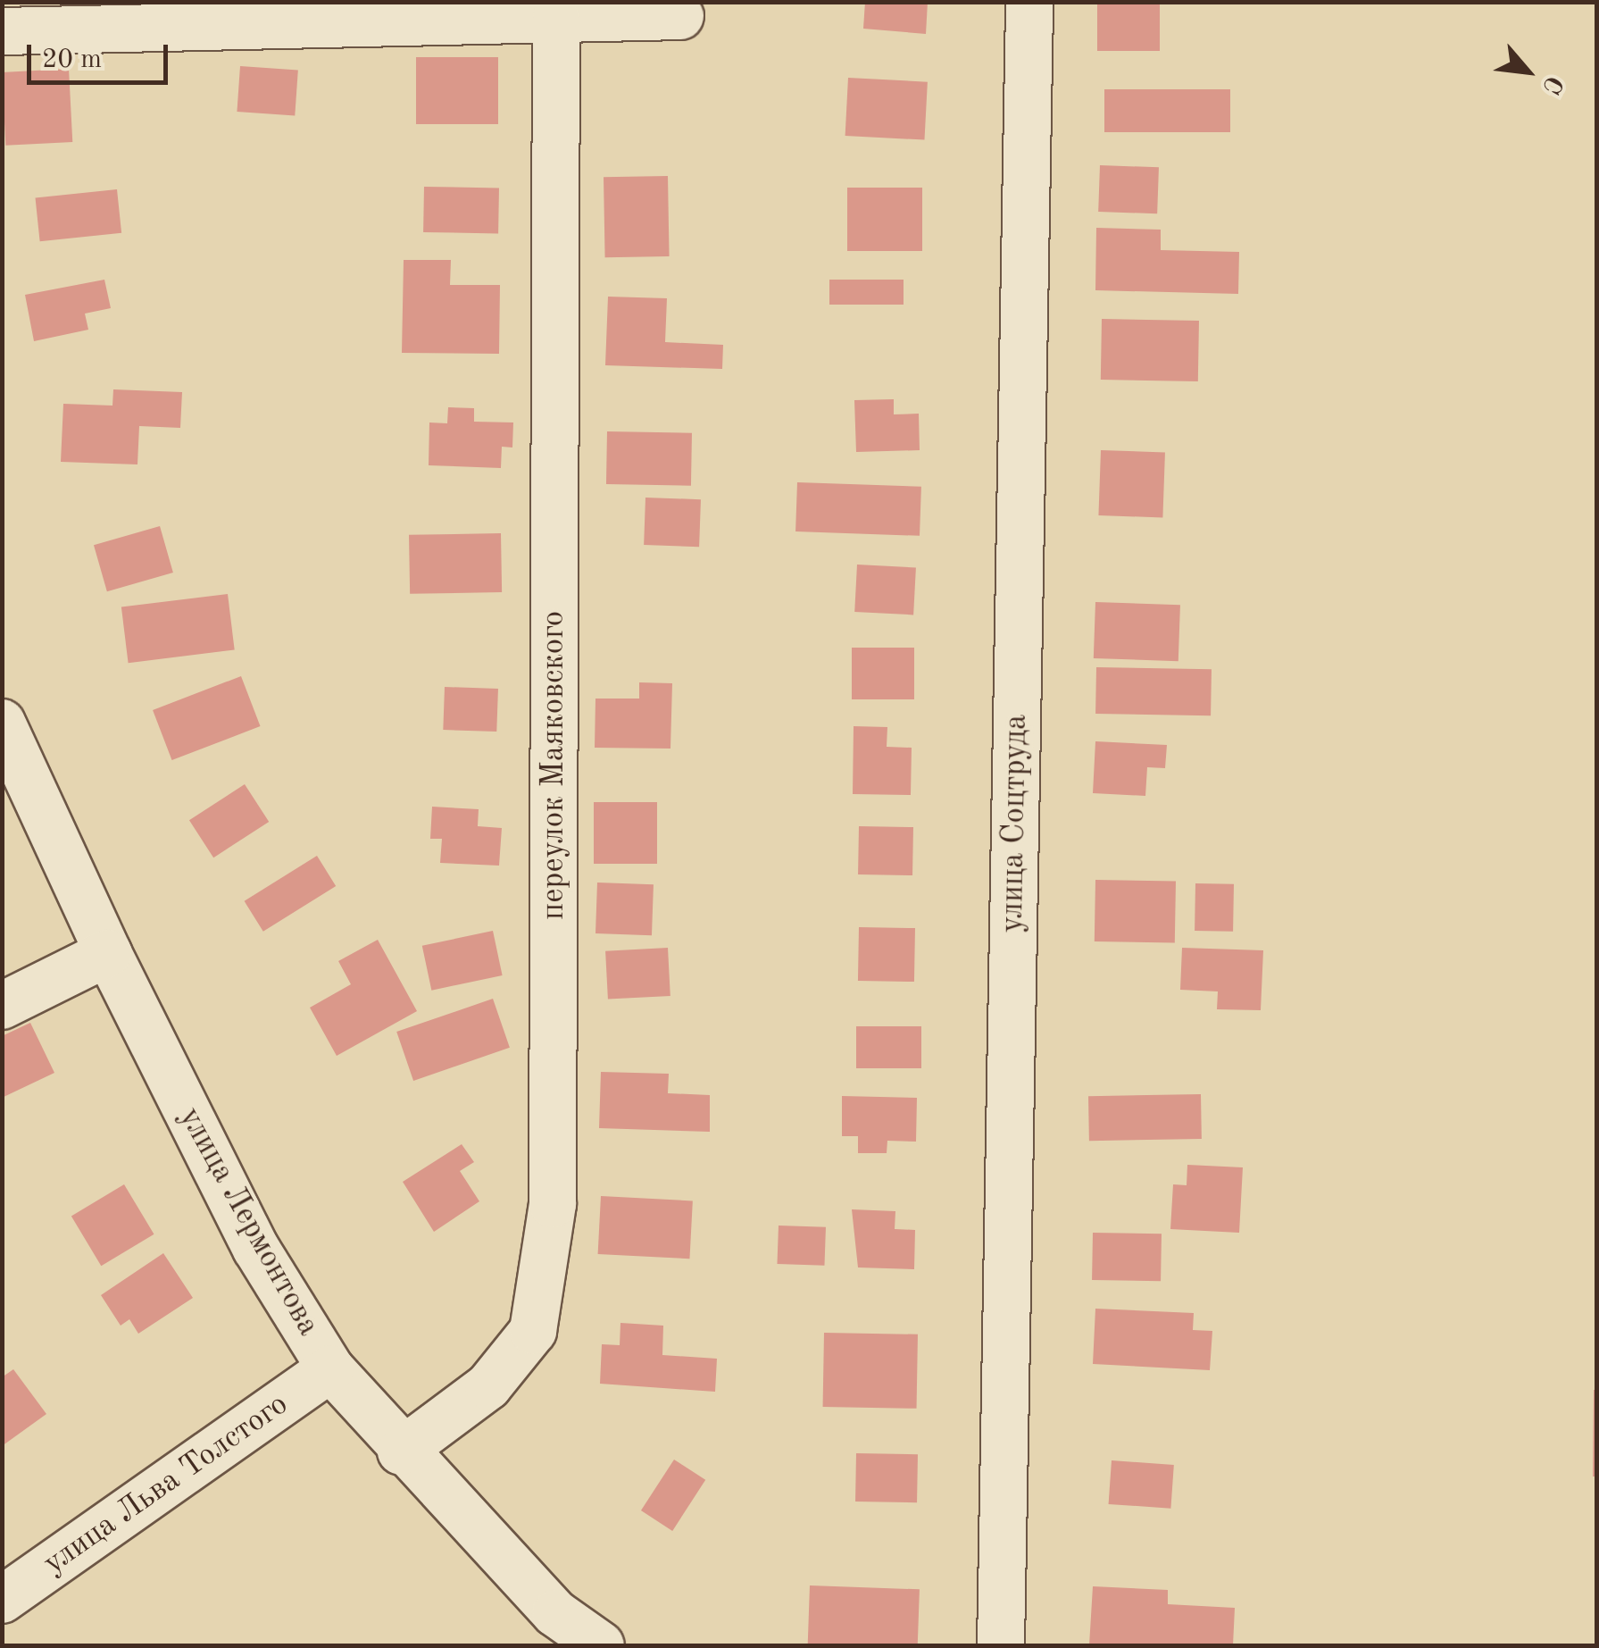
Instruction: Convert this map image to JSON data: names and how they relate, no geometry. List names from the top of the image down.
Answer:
{
  "streets": {
    "street": [
      "переулок Маяковского",
      "улица Соцтруда",
      "улица Лермонтова",
      "улица Льва Толстого"
    ]
  },
  "crossings": [
    ["переулок Маяковского", "улица Лермонтова"],
    ["улица Лермонтова", "улица Льва Толстого"]
  ],
  "scale_bar": "20 m",
  "north": "bottom right"
}
